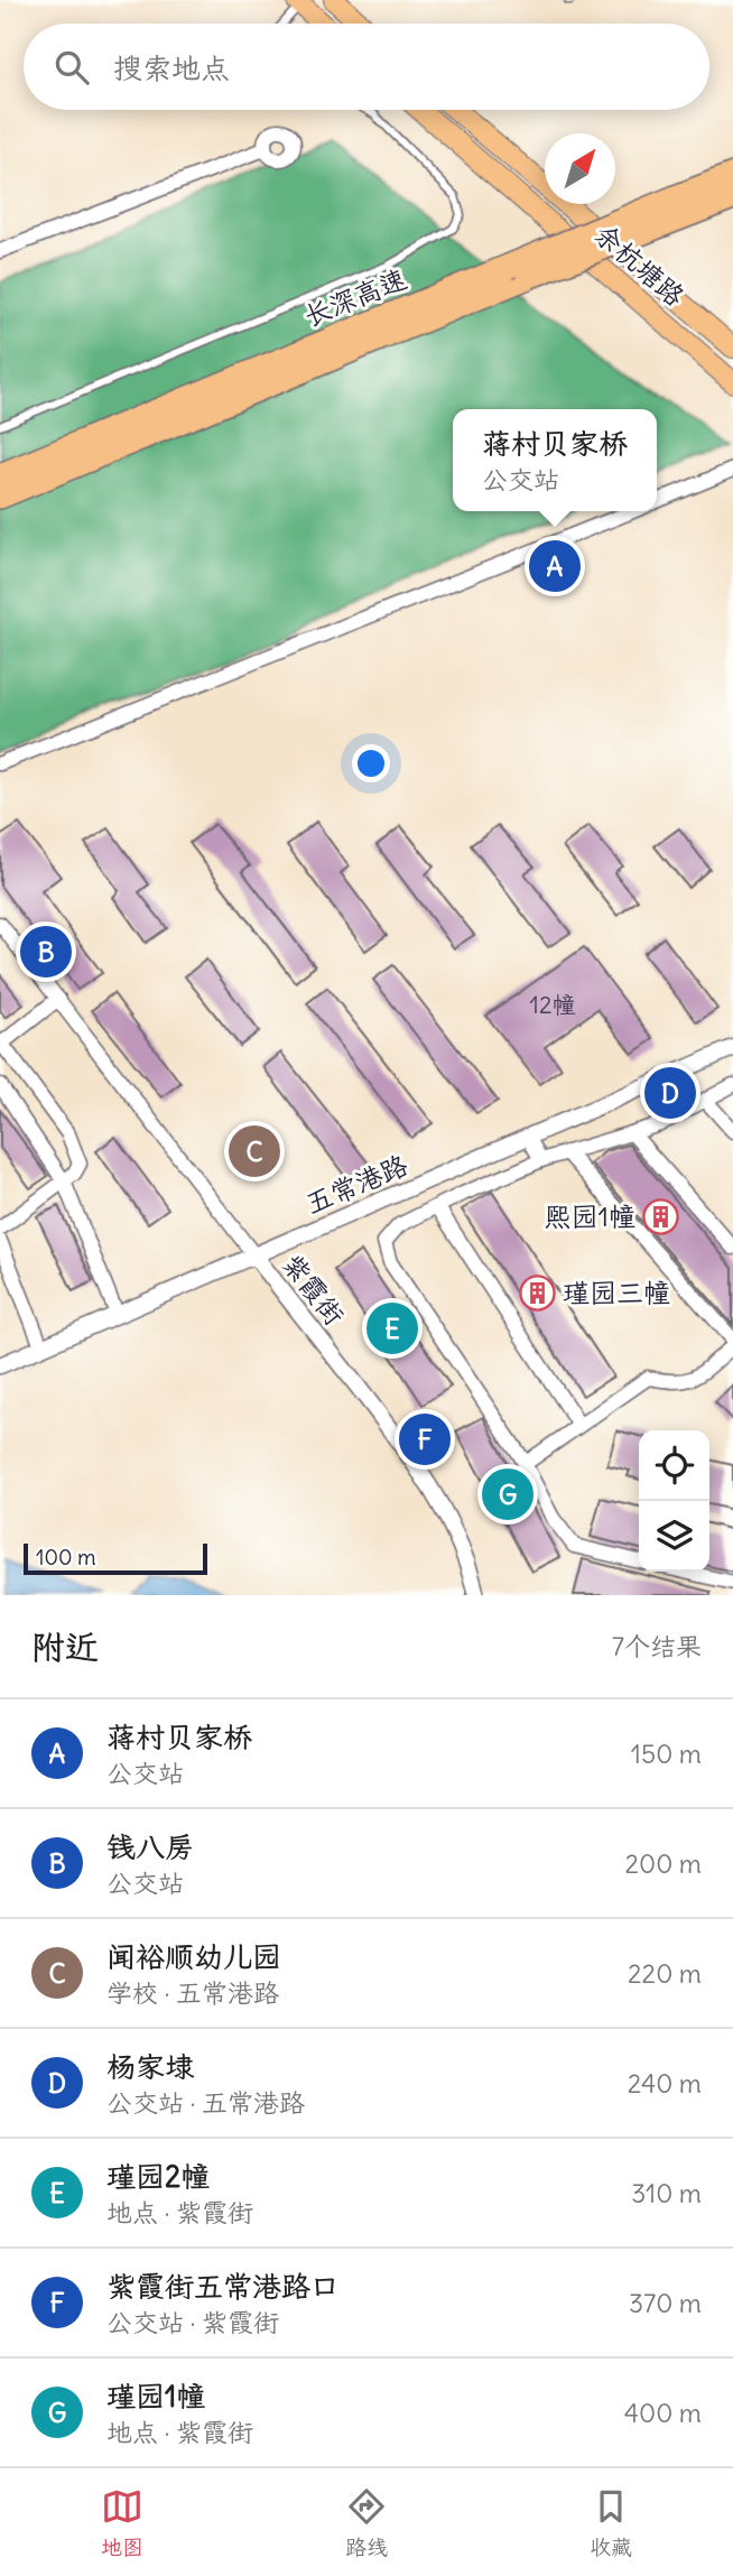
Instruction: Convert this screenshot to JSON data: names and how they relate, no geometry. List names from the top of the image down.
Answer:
{
  "streets": {
    "highway": ["长深高速"],
    "main road": ["余杭塘路"],
    "street": ["五常港路", "紫霞街"]
  },
  "crossings": [
    ["五常港路", "紫霞街"]
  ],
  "places": {
    "building": ["熙园1幢", "瑾园三幢"]
  },
  "house_numbers": ["12幢"],
  "scale_bar": "100 m",
  "north": "top right",
  "page": {
    "search": "搜索地点",
    "popup": ["蒋村贝家桥", "公交站"],
    "pins": [
      "A",
      "B",
      "D",
      "C",
      "E",
      "F",
      "G"
    ],
    "scale": "100 m",
    "heading": ["附近", "7个结果"],
    "list": [
      {
        "mark": "A",
        "name": "蒋村贝家桥",
        "note": "公交站",
        "value": "150 m"
      },
      {
        "mark": "B",
        "name": "钱八房",
        "note": "公交站",
        "value": "200 m"
      },
      {
        "mark": "C",
        "name": "闻裕顺幼儿园",
        "note": "学校 · 五常港路",
        "value": "220 m"
      },
      {
        "mark": "D",
        "name": "杨家埭",
        "note": "公交站 · 五常港路",
        "value": "240 m"
      },
      {
        "mark": "E",
        "name": "瑾园2幢",
        "note": "地点 · 紫霞街",
        "value": "310 m"
      },
      {
        "mark": "F",
        "name": "紫霞街五常港路口",
        "note": "公交站 · 紫霞街",
        "value": "370 m"
      },
      {
        "mark": "G",
        "name": "瑾园1幢",
        "note": "地点 · 紫霞街",
        "value": "400 m"
      }
    ],
    "nav": ["地图", "路线", "收藏"]
  }
}
